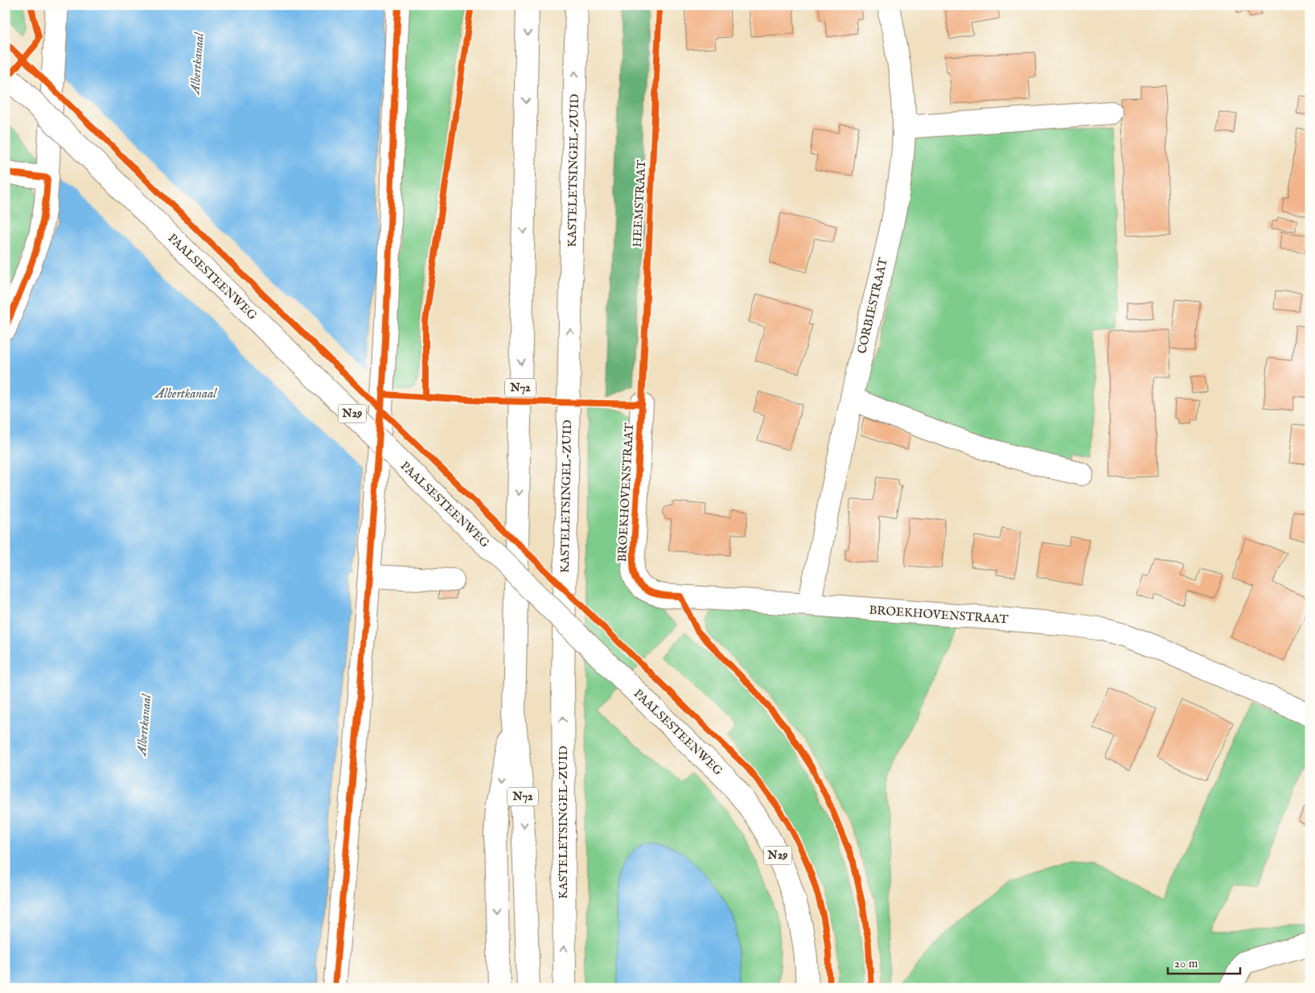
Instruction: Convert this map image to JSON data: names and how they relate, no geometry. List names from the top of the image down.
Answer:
{
  "streets": {
    "main road": [
      "KASTELETSINGEL-ZUID",
      "PAALSESTEENWEG",
      "CORBIESTRAAT",
      "N72",
      "N29",
      "BROEKHOVENSTRAAT"
    ],
    "cycle path": ["HEEMSTRAAT"]
  },
  "crossings": [
    ["CORBIESTRAAT", "BROEKHOVENSTRAAT"]
  ],
  "water": ["Albertkanaal"],
  "scale_bar": "20 m"
}
